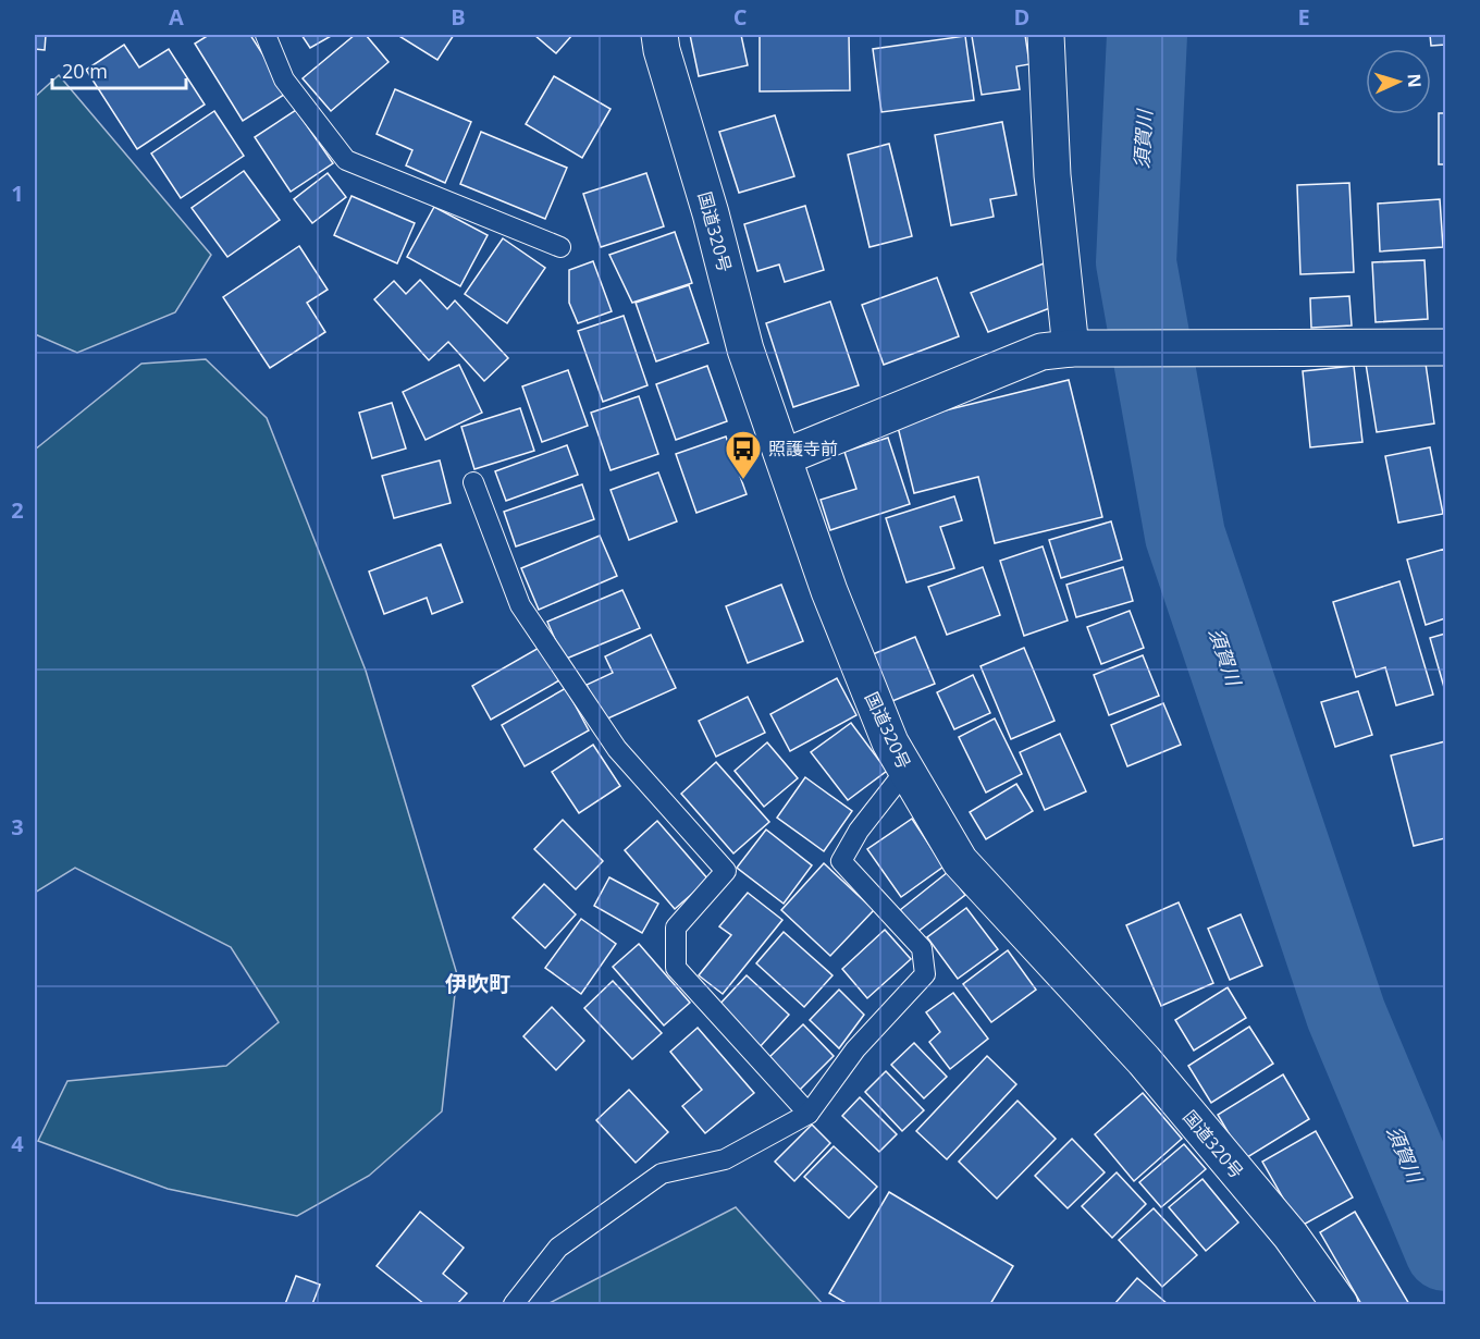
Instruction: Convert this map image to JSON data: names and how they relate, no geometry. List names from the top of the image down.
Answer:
{
  "streets": {
    "street": ["国道320号"]
  },
  "districts": ["伊吹町"],
  "water": ["須賀川"],
  "places": {
    "bus stop": ["照護寺前"]
  },
  "scale_bar": "20 m",
  "north": "right",
  "grid": {
    "columns": [
      "A",
      "B",
      "C",
      "D",
      "E"
    ],
    "rows": [
      "1",
      "2",
      "3",
      "4"
    ]
  }
}
